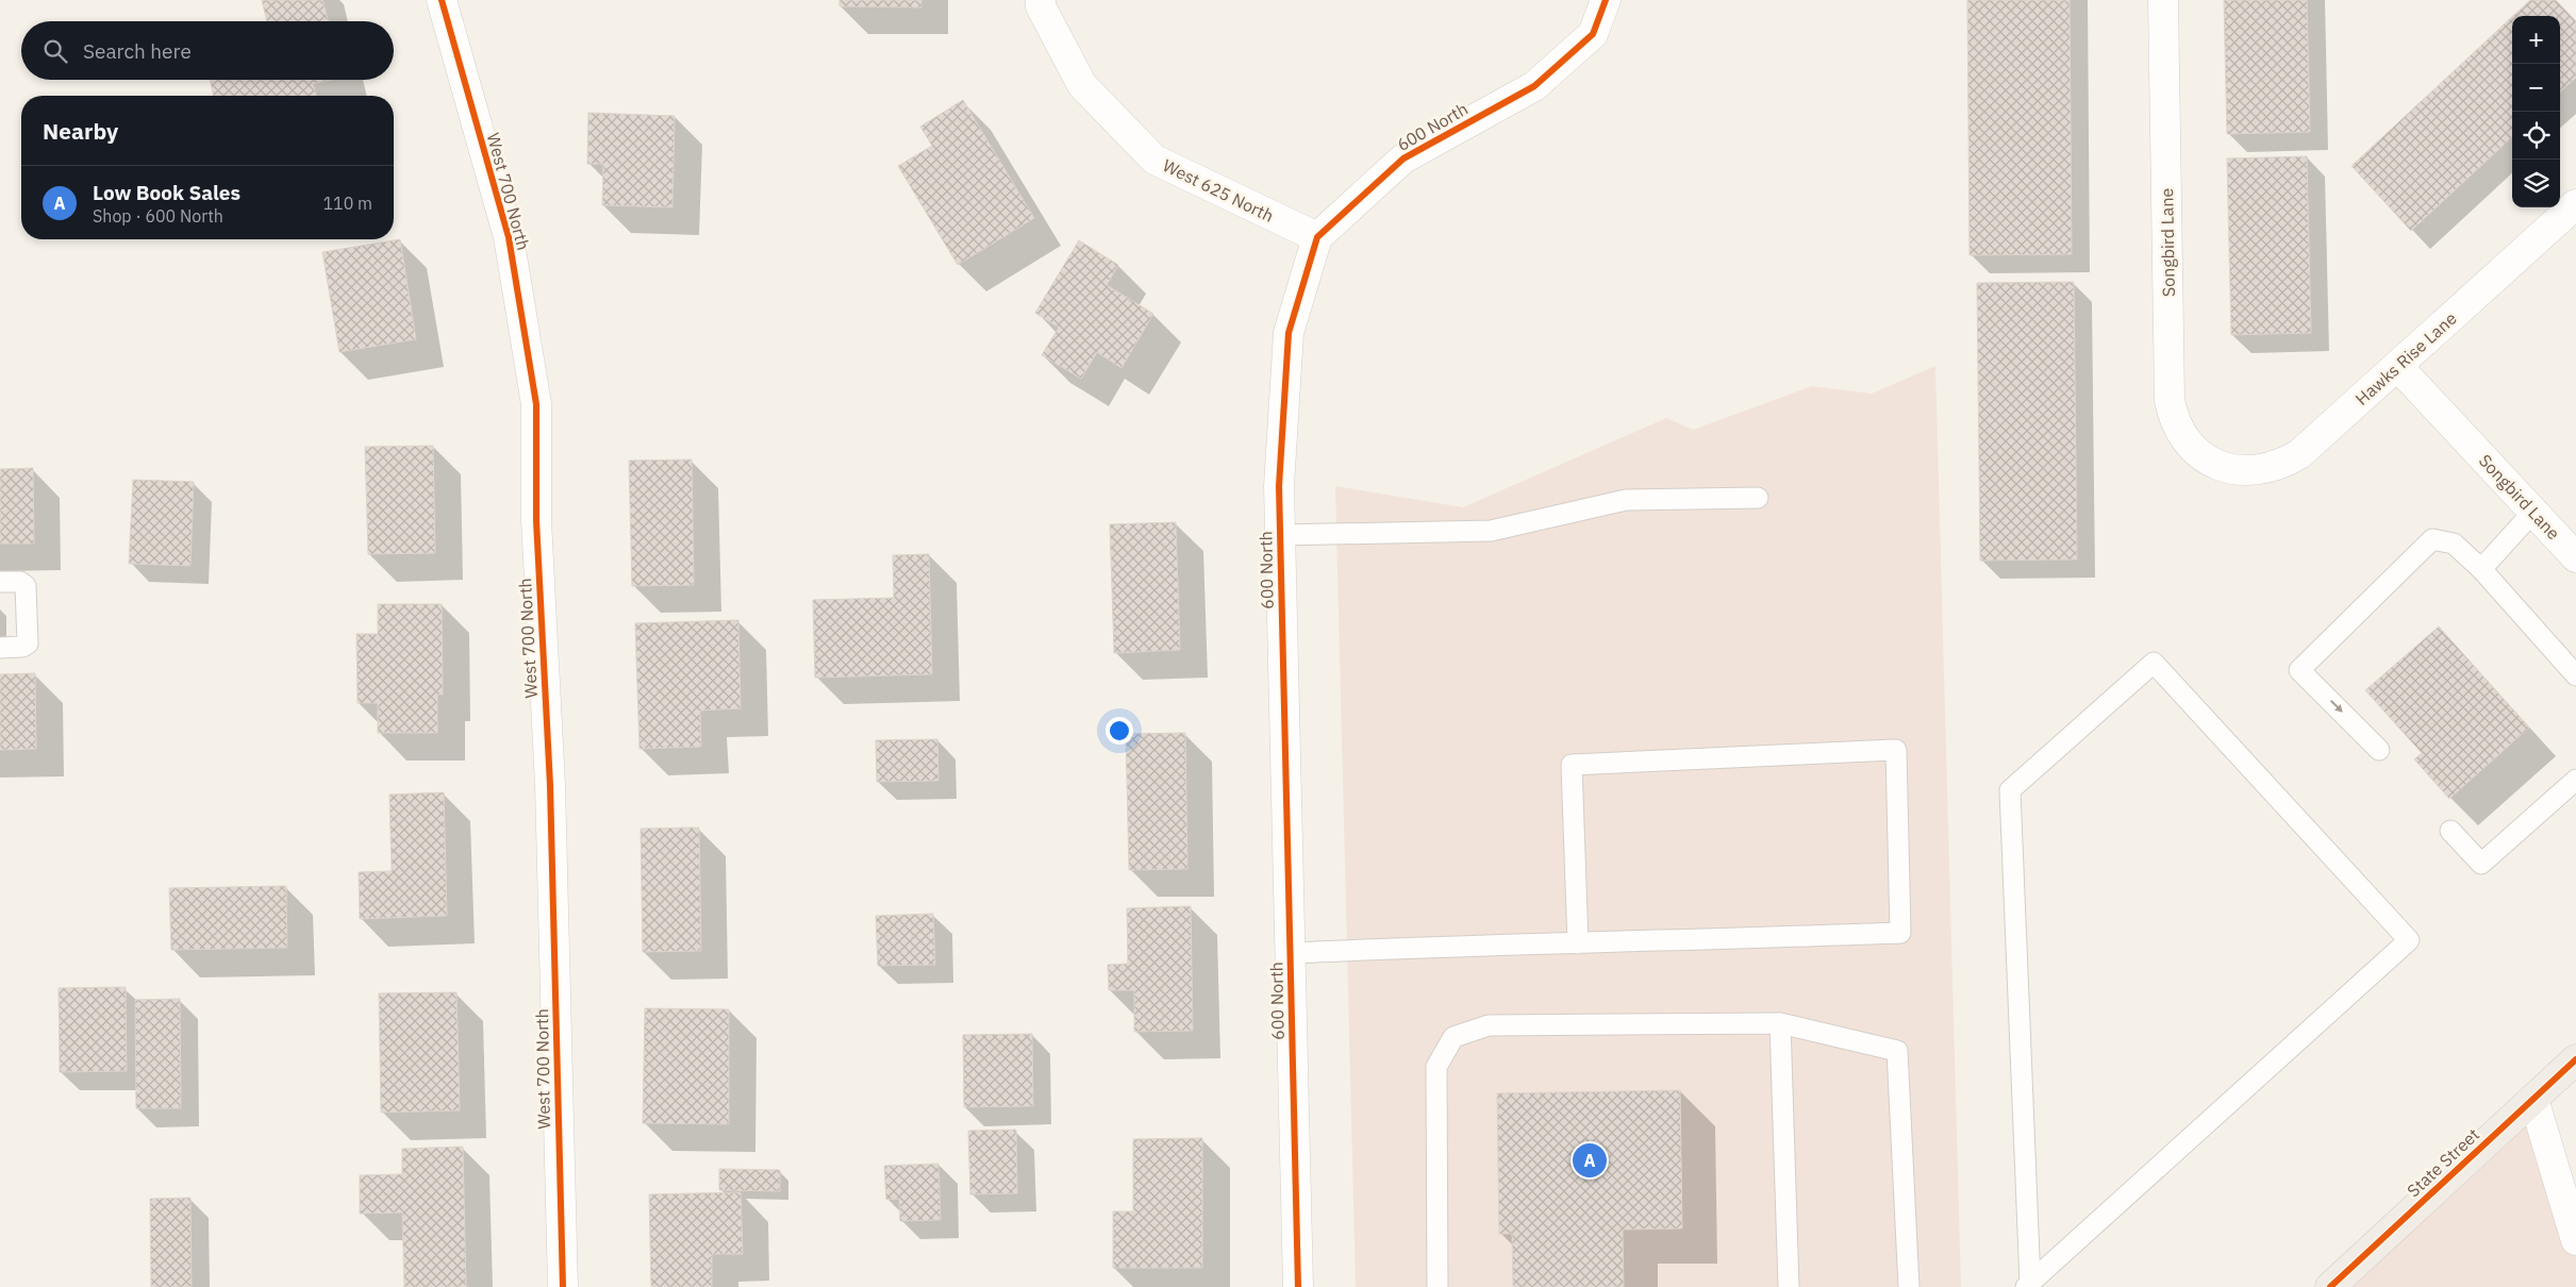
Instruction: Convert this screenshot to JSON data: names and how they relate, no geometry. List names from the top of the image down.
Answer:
{
  "streets": {
    "main road": ["State Street"],
    "street": [
      "600 North",
      "West 625 North",
      "West 700 North",
      "Songbird Lane",
      "Hawks Rise Lane"
    ]
  },
  "crossings": [
    ["600 North", "West 625 North"],
    ["Songbird Lane", "Hawks Rise Lane"]
  ],
  "page": {
    "map_buttons": ["+", "−"],
    "search": "Search here",
    "heading": "Nearby",
    "list": [
      {
        "mark": "A",
        "name": "Low Book Sales",
        "note": "Shop · 600 North",
        "value": "110 m"
      }
    ],
    "pins": "A"
  }
}
